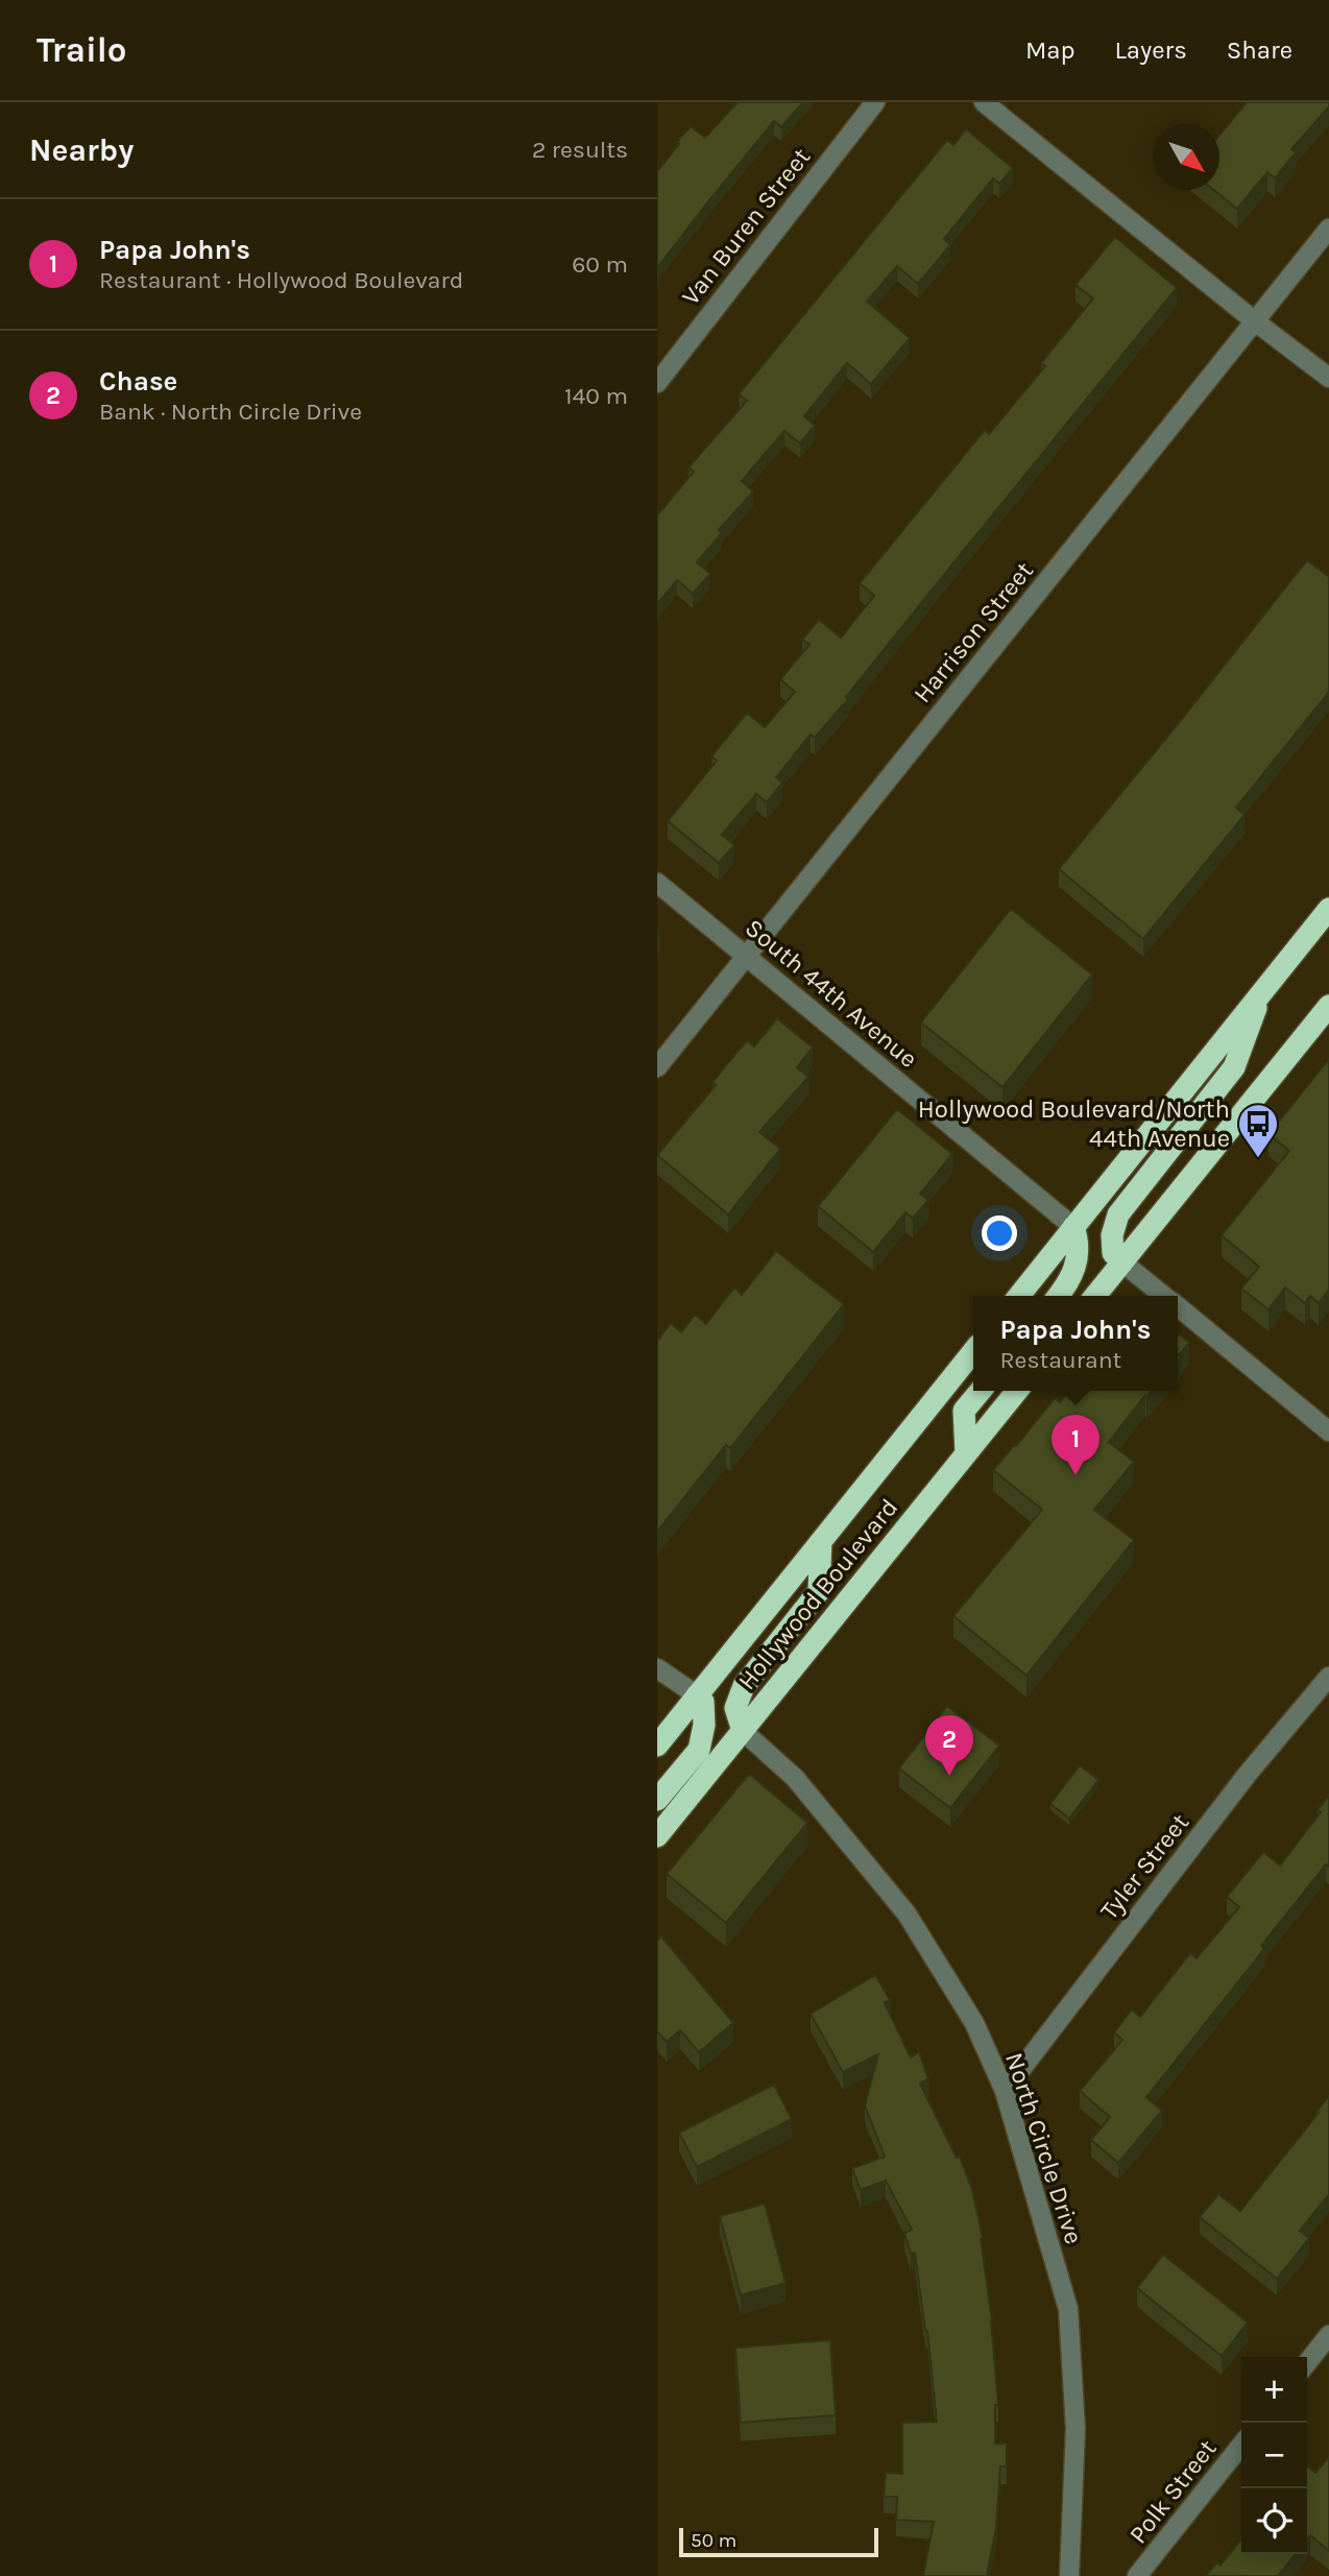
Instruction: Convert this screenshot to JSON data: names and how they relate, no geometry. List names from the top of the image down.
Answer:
{
  "streets": {
    "highway": ["Hollywood Boulevard"],
    "street": [
      "Van Buren Street",
      "Harrison Street",
      "South 44th Avenue",
      "Tyler Street",
      "North Circle Drive",
      "Polk Street"
    ]
  },
  "crossings": [
    ["Harrison Street", "South 44th Avenue"],
    ["Hollywood Boulevard", "North Circle Drive"],
    ["Tyler Street", "North Circle Drive"]
  ],
  "places": {
    "bus stop": ["Hollywood Boulevard/North 44th Avenue"]
  },
  "scale_bar": "50 m",
  "north": "bottom right",
  "page": {
    "header": "Trailo",
    "nav": ["Map", "Layers", "Share"],
    "heading": ["Nearby", "2 results"],
    "list": [
      {
        "mark": "1",
        "name": "Papa John's",
        "note": "Restaurant · Hollywood Boulevard",
        "value": "60 m"
      },
      {
        "mark": "2",
        "name": "Chase",
        "note": "Bank · North Circle Drive",
        "value": "140 m"
      }
    ],
    "popup": ["Papa John's", "Restaurant"],
    "pins": ["1", "2"],
    "map_buttons": ["+", "−"],
    "scale": "50 m"
  }
}
